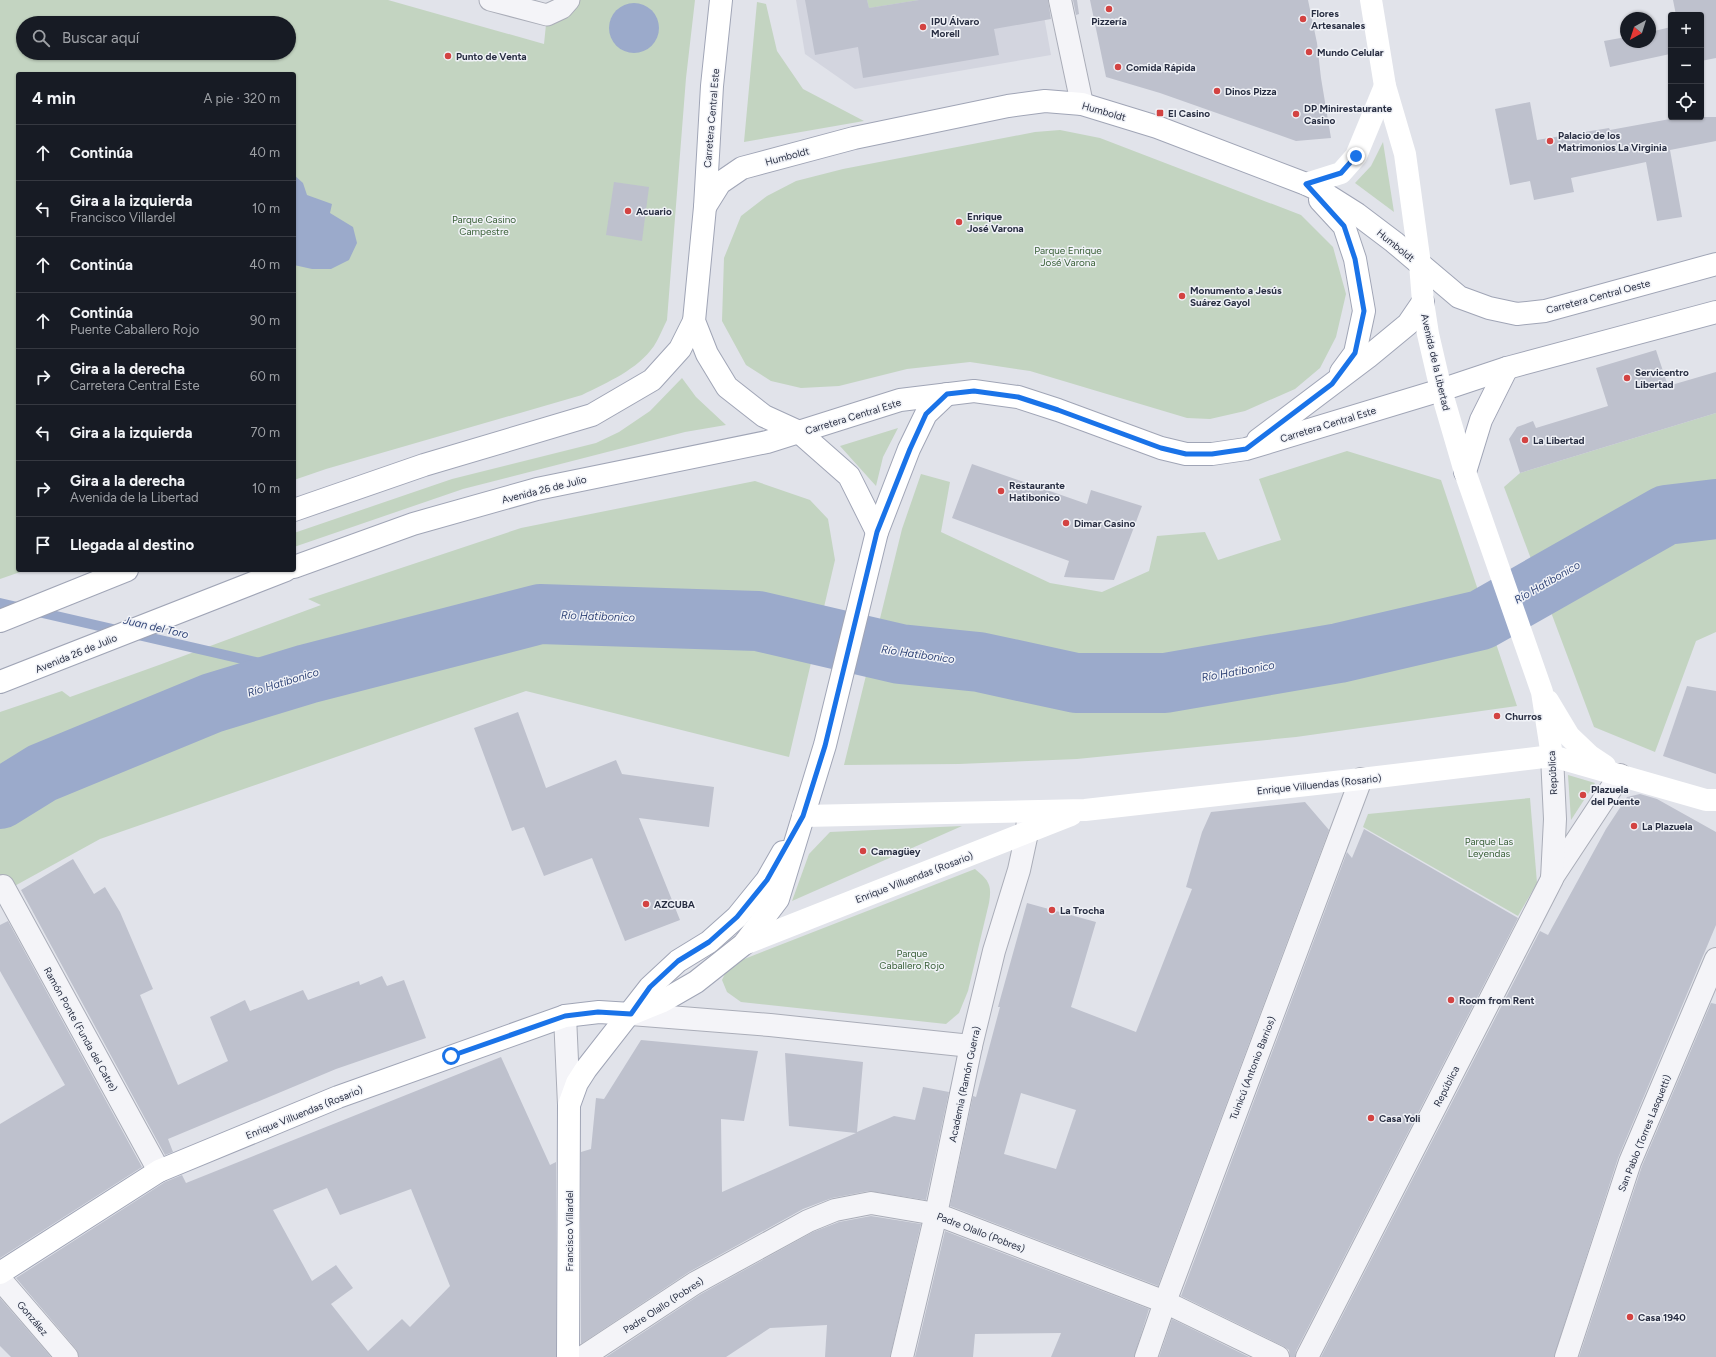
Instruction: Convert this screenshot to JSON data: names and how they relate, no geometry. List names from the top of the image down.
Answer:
{
  "streets": {
    "main road": [
      "Humboldt",
      "Carretera Central Este",
      "Carretera Central Oeste",
      "Avenida de la Libertad",
      "Avenida 26 de Julio",
      "República",
      "Enrique Villuendas (Rosario)",
      "Francisco Villardel"
    ],
    "street": [
      "Ramón Ponte (Funda del Catre)",
      "Tuinicú (Antonio Barrios)",
      "Academia (Ramón Guerra)",
      "San Pablo (Torres Lasquetti)",
      "Padre Olallo (Pobres)",
      "González"
    ]
  },
  "crossings": [
    ["Humboldt", "Carretera Central Este"],
    ["Humboldt", "Carretera Central Oeste"],
    ["Humboldt", "Avenida de la Libertad"],
    ["Carretera Central Este", "Avenida de la Libertad"],
    ["Carretera Central Este", "Avenida 26 de Julio"],
    ["Carretera Central Oeste", "Avenida de la Libertad"],
    ["Avenida de la Libertad", "República"],
    ["República", "Enrique Villuendas (Rosario)"],
    ["Enrique Villuendas (Rosario)", "Ramón Ponte (Funda del Catre)"],
    ["Enrique Villuendas (Rosario)", "Tuinicú (Antonio Barrios)"],
    ["Enrique Villuendas (Rosario)", "Academia (Ramón Guerra)"],
    ["Enrique Villuendas (Rosario)", "Francisco Villardel"],
    ["Tuinicú (Antonio Barrios)", "Padre Olallo (Pobres)"],
    ["Academia (Ramón Guerra)", "Padre Olallo (Pobres)"]
  ],
  "water": ["Río Hatibonico", "Juan del Toro"],
  "parks": [
    "Parque Casino Campestre",
    "Parque Enrique José Varona",
    "Parque Las Leyendas",
    "Parque Caballero Rojo"
  ],
  "places": {
    "other": [
      "Pizzería",
      "Flores Artesanales",
      "IPU Álvaro Morell",
      "Mundo Celular",
      "Punto de Venta",
      "Comida Rápida",
      "Dinos Pizza",
      "DP Minirestaurante Casino",
      "Palacio de los Matrimonios La Virginia",
      "Acuario",
      "Enrique José Varona",
      "Monumento a Jesús Suárez Gayol",
      "Servicentro Libertad",
      "La Libertad",
      "Restaurante Hatibonico",
      "Dimar Casino",
      "Churros",
      "Plazuela del Puente",
      "La Plazuela",
      "Camagüey",
      "AZCUBA",
      "La Trocha",
      "Room from Rent",
      "Casa Yoli",
      "Casa 1940"
    ],
    "transit": ["El Casino"]
  },
  "north": "bottom left",
  "page": {
    "map_buttons": ["+", "−"],
    "search": "Buscar aquí",
    "heading": ["4 min", "A pie · 320 m"],
    "list": [
      ["Continúa", "40 m"],
      ["Gira a la izquierda", "Francisco Villardel", "10 m"],
      ["Continúa", "40 m"],
      ["Continúa", "Puente Caballero Rojo", "90 m"],
      ["Gira a la derecha", "Carretera Central Este", "60 m"],
      ["Gira a la izquierda", "70 m"],
      ["Gira a la derecha", "Avenida de la Libertad", "10 m"],
      "Llegada al destino"
    ]
  }
}
